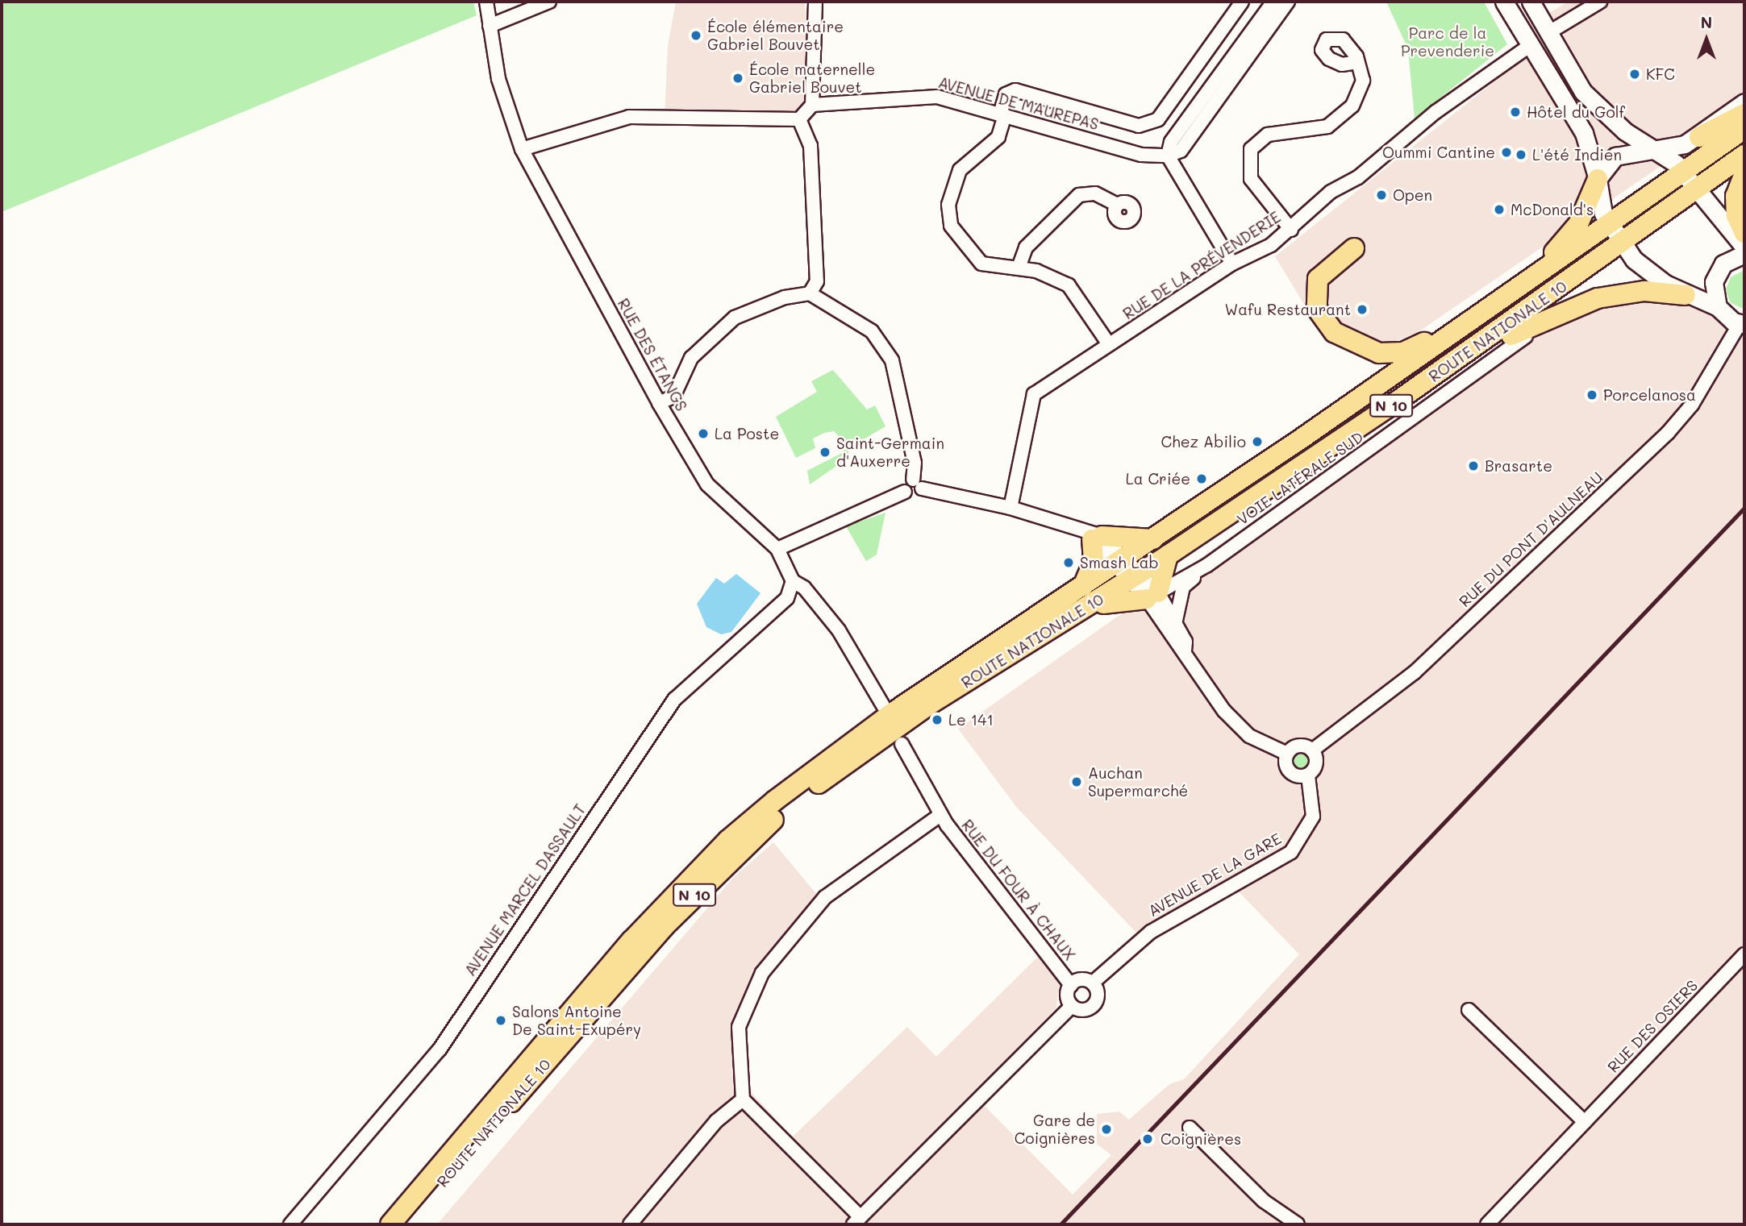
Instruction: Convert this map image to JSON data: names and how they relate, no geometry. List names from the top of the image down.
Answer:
{
  "streets": {
    "main road": ["ROUTE NATIONALE 10", "N 10"],
    "street": [
      "AVENUE DE MAUREPAS",
      "RUE DE LA PRÉVENDERIE",
      "RUE DES ÉTANGS",
      "VOIE LATÉRALE SUD",
      "RUE DU PONT D'AULNEAU",
      "AVENUE DE LA GARE",
      "AVENUE MARCEL DASSAULT",
      "RUE DU FOUR À CHAUX",
      "RUE DES OSIERS"
    ]
  },
  "crossings": [
    ["ROUTE NATIONALE 10", "N 10"],
    ["RUE DES ÉTANGS", "AVENUE MARCEL DASSAULT"],
    ["RUE DU PONT D'AULNEAU", "AVENUE DE LA GARE"],
    ["AVENUE DE LA GARE", "RUE DU FOUR À CHAUX"]
  ],
  "parks": ["Parc de la Prevenderie"],
  "places": [
    "École élémentaire Gabriel Bouvet",
    "KFC",
    "École maternelle Gabriel Bouvet",
    "Hôtel du Golf",
    "Oummi Cantine",
    "L'été Indien",
    "Open",
    "McDonald's",
    "Wafu Restaurant",
    "Porcelanosa",
    "La Poste",
    "Chez Abilio",
    "Saint-Germain d'Auxerre",
    "Brasarte",
    "La Criée",
    "Smash Lab",
    "Le 141",
    "Auchan Supermarché",
    "Salons Antoine De Saint-Exupéry",
    "Gare de Coignières",
    "Coignières"
  ],
  "north": "top"
}
